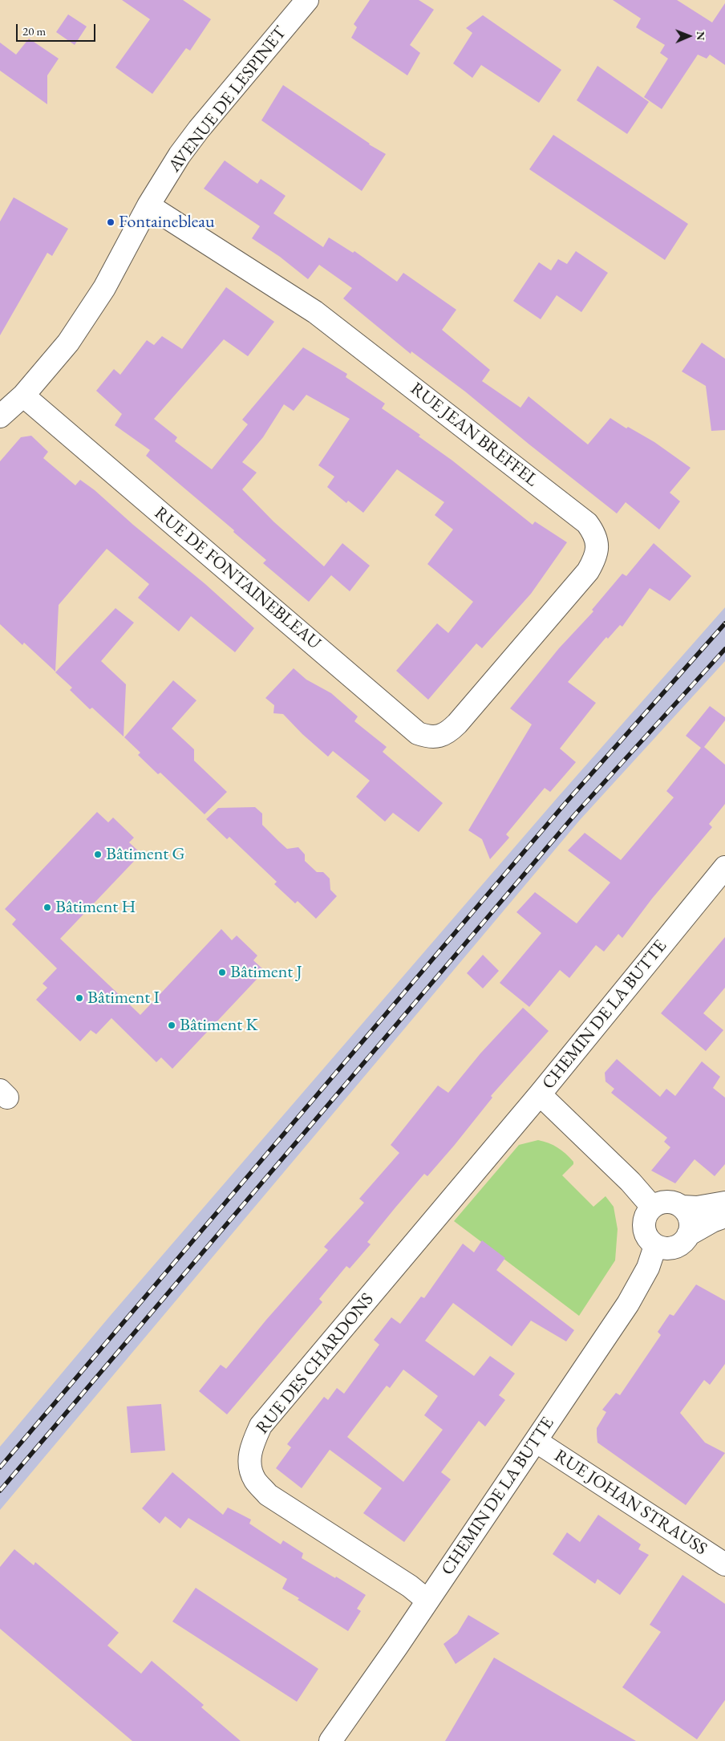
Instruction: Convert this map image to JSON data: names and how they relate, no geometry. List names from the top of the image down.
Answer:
{
  "streets": {
    "street": [
      "AVENUE DE LESPINET",
      "RUE JEAN BREFFEL",
      "RUE DE FONTAINEBLEAU",
      "CHEMIN DE LA BUTTE",
      "RUE DES CHARDONS",
      "RUE JOHAN STRAUSS"
    ]
  },
  "crossings": [
    ["AVENUE DE LESPINET", "RUE JEAN BREFFEL"],
    ["AVENUE DE LESPINET", "RUE DE FONTAINEBLEAU"],
    ["RUE JEAN BREFFEL", "RUE DE FONTAINEBLEAU"],
    ["CHEMIN DE LA BUTTE", "RUE DES CHARDONS"],
    ["CHEMIN DE LA BUTTE", "RUE JOHAN STRAUSS"]
  ],
  "places": [
    "Fontainebleau",
    "Bâtiment G",
    "Bâtiment H",
    "Bâtiment J",
    "Bâtiment I",
    "Bâtiment K"
  ],
  "scale_bar": "20 m",
  "north": "right"
}
